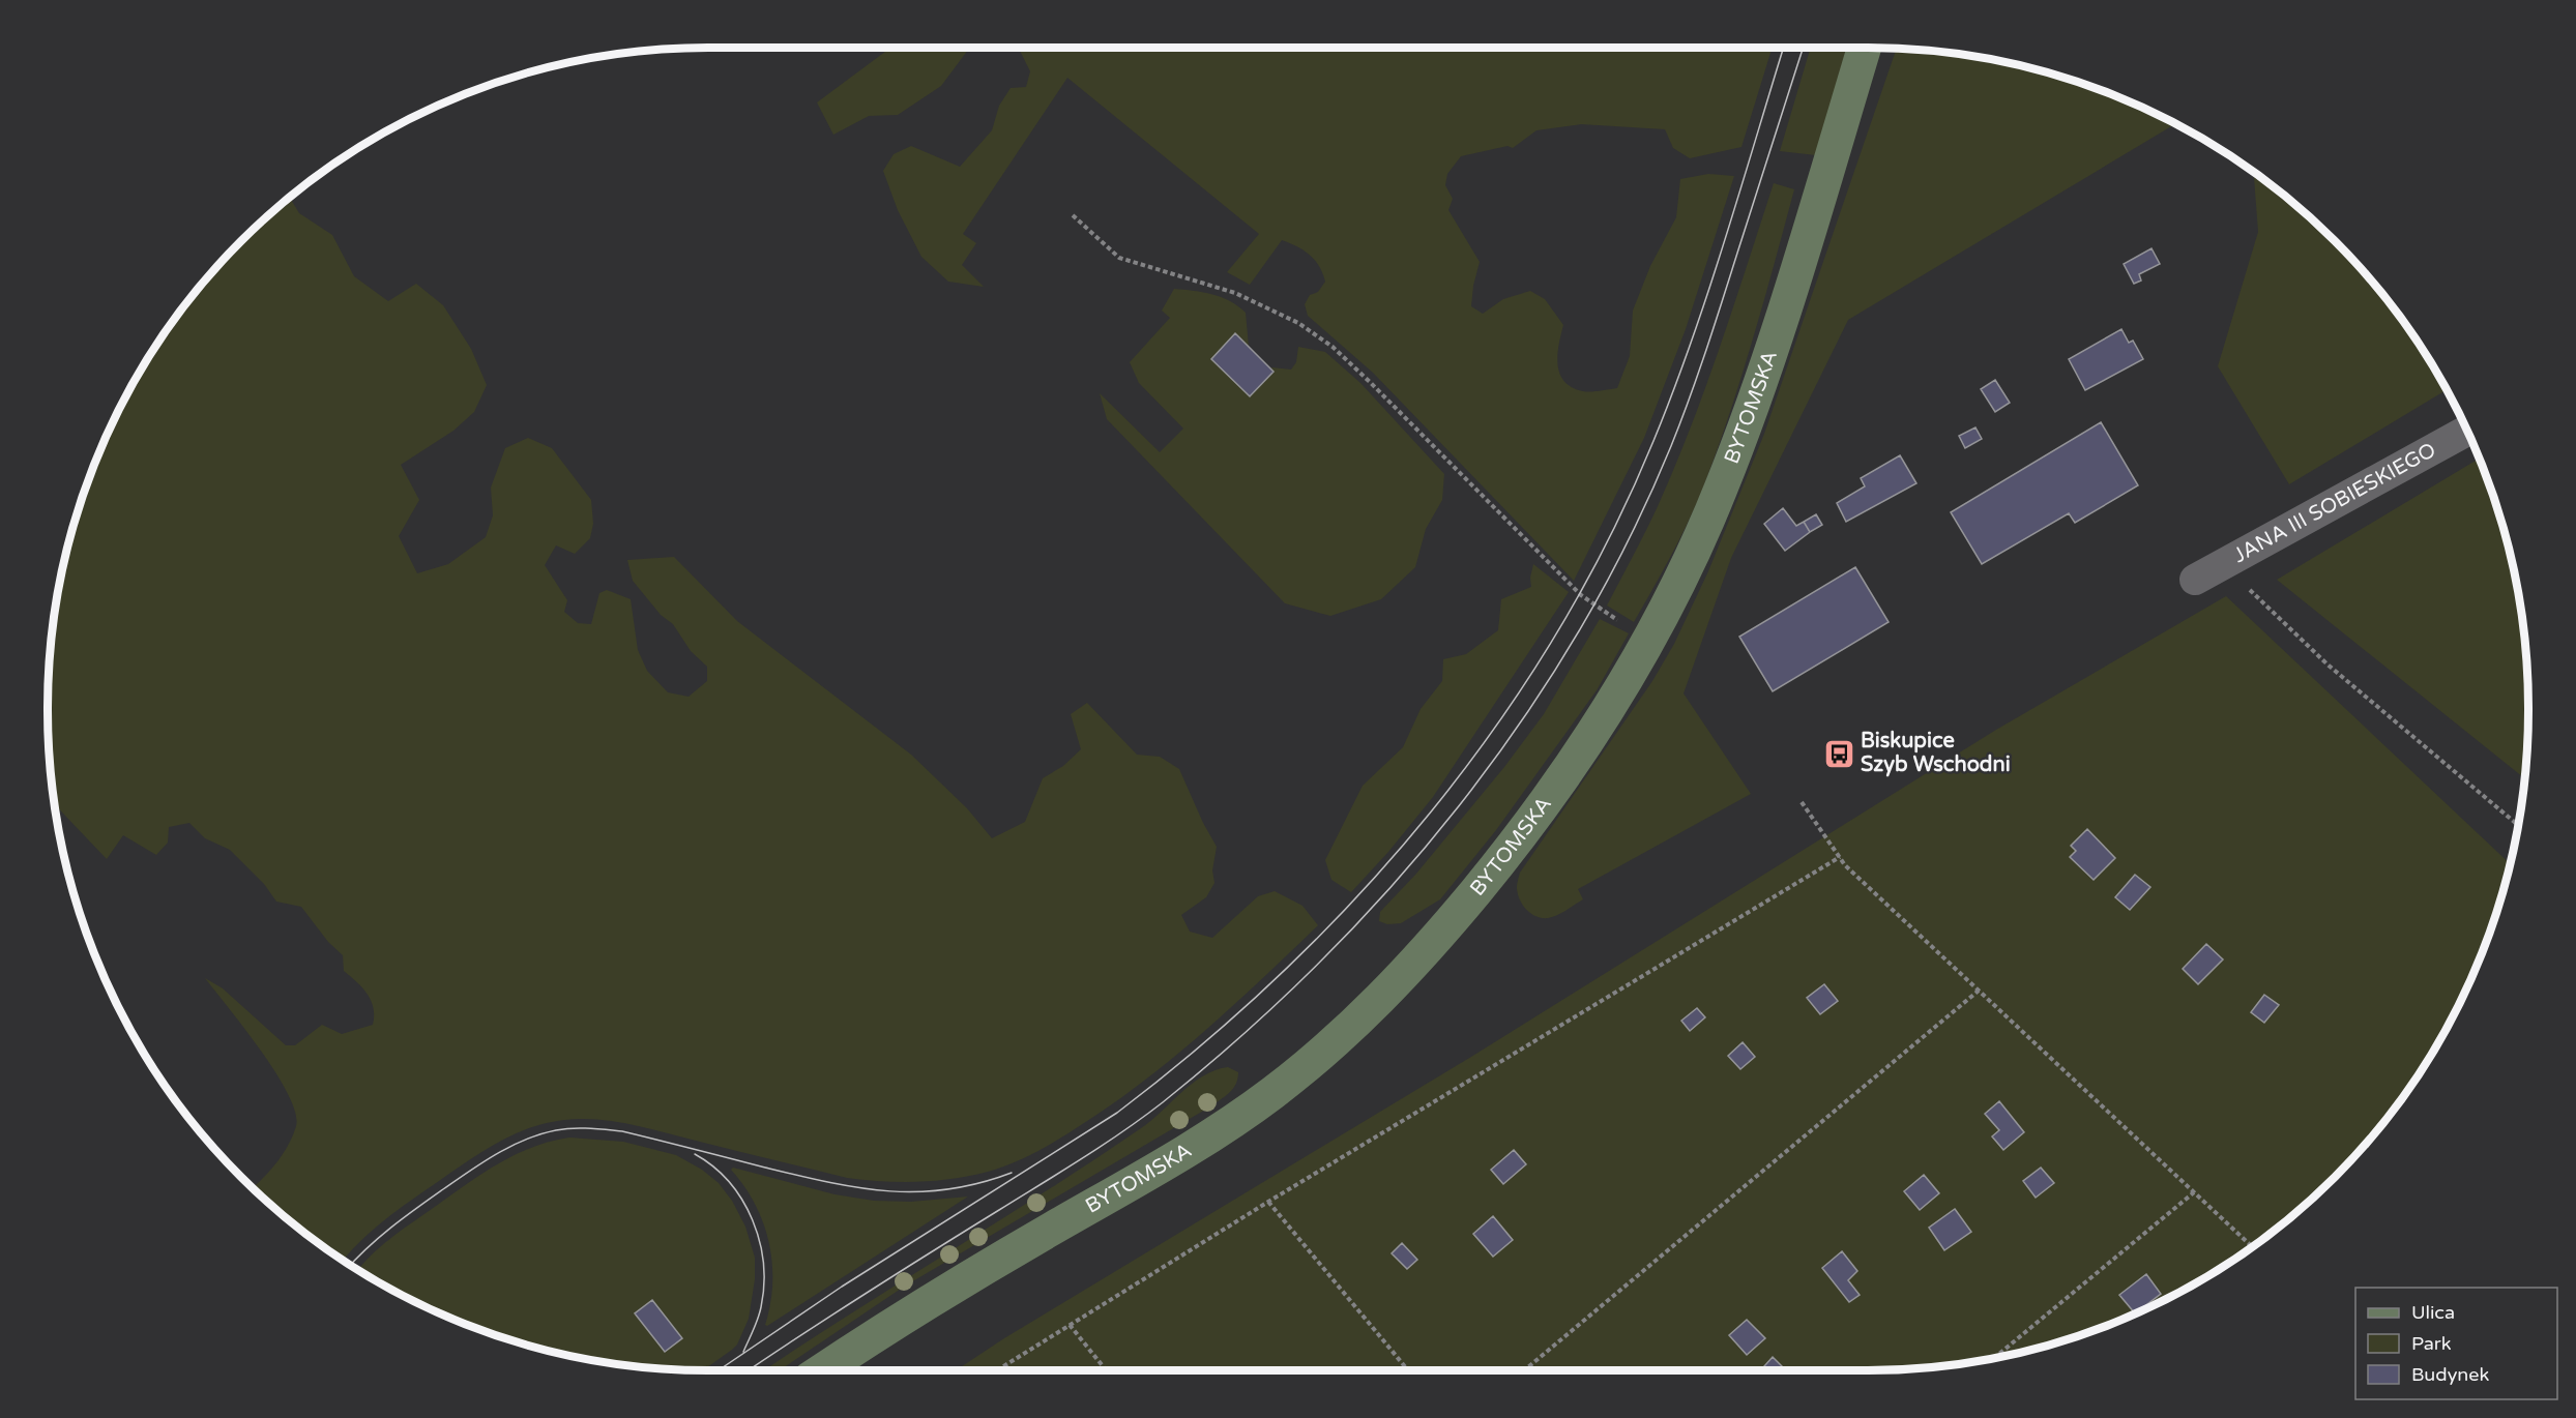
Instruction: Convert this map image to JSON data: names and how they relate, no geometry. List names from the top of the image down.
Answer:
{
  "streets": {
    "street": ["BYTOMSKA", "JANA III SOBIESKIEGO"]
  },
  "places": {
    "bus stop": ["Biskupice Szyb Wschodni"]
  },
  "legend": ["Ulica", "Park", "Budynek"]
}
